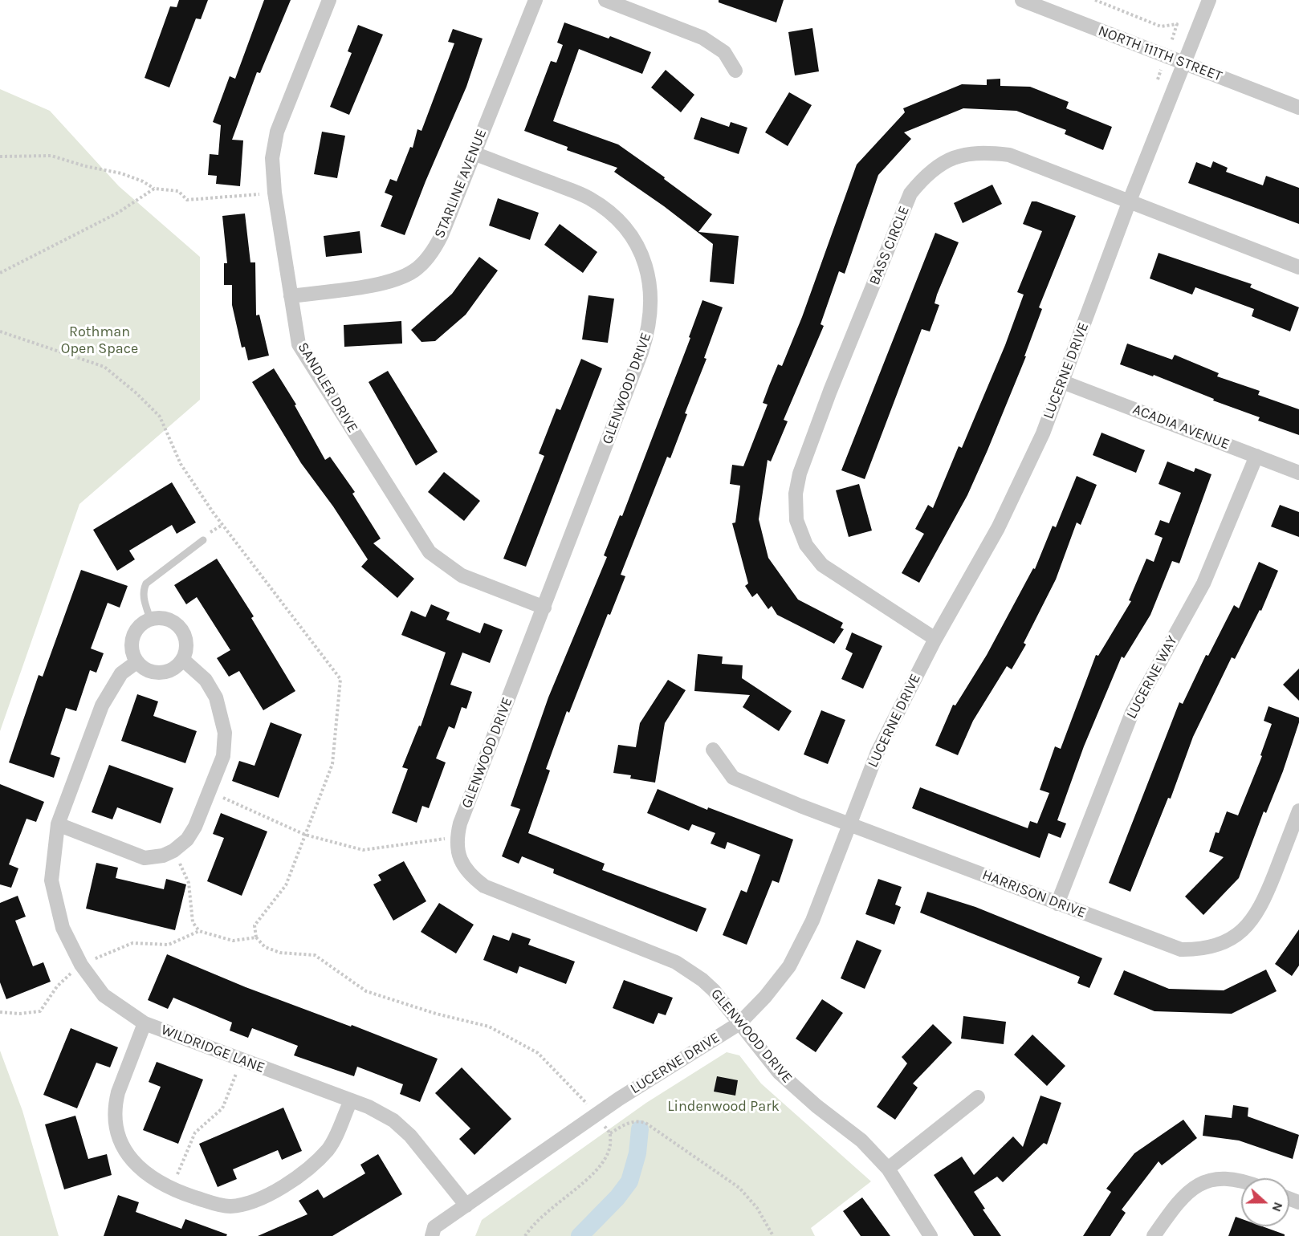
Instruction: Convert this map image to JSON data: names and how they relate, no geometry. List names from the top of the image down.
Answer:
{
  "streets": {
    "street": [
      "NORTH 111TH STREET",
      "STARLINE AVENUE",
      "BASS CIRCLE",
      "LUCERNE DRIVE",
      "SANDLER DRIVE",
      "GLENWOOD DRIVE",
      "ACADIA AVENUE",
      "LUCERNE WAY",
      "HARRISON DRIVE",
      "WILDRIDGE LANE"
    ]
  },
  "crossings": [
    ["NORTH 111TH STREET", "LUCERNE DRIVE"],
    ["STARLINE AVENUE", "SANDLER DRIVE"],
    ["STARLINE AVENUE", "GLENWOOD DRIVE"],
    ["BASS CIRCLE", "LUCERNE DRIVE"],
    ["LUCERNE DRIVE", "GLENWOOD DRIVE"],
    ["LUCERNE DRIVE", "ACADIA AVENUE"],
    ["LUCERNE DRIVE", "HARRISON DRIVE"],
    ["LUCERNE DRIVE", "WILDRIDGE LANE"],
    ["SANDLER DRIVE", "GLENWOOD DRIVE"],
    ["ACADIA AVENUE", "LUCERNE WAY"],
    ["LUCERNE WAY", "HARRISON DRIVE"]
  ],
  "parks": ["Rothman Open Space", "Lindenwood Park"],
  "north": "right"
}
